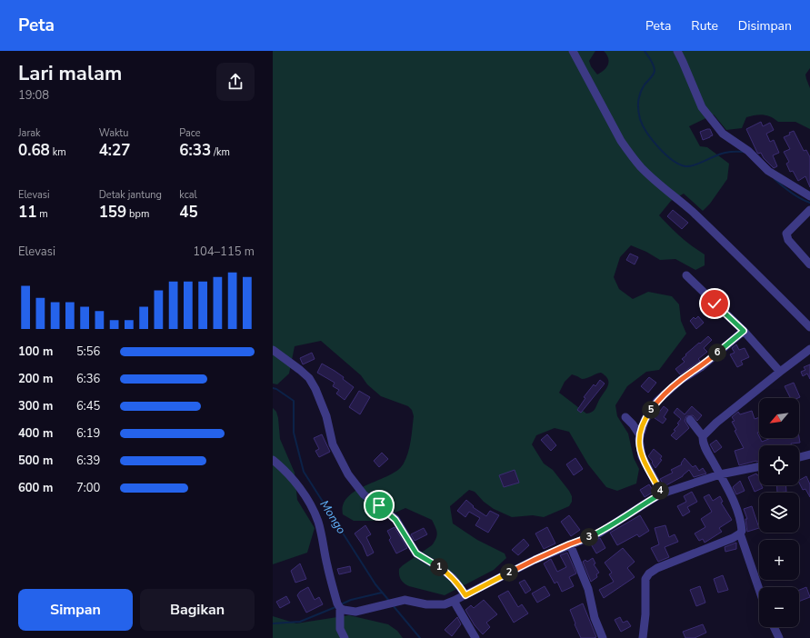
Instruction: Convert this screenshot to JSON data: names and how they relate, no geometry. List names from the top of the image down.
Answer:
{
  "water": ["Mongo"],
  "north": "bottom left",
  "page": {
    "header": "Peta",
    "nav": ["Peta", "Rute", "Disimpan"],
    "heading": ["Lari malam", "19:08"],
    "stats": [
      ["Jarak", "0.68 km"],
      ["Waktu", "4:27"],
      ["Pace", "6:33 /km"],
      ["Elevasi", "11 m"],
      ["Detak jantung", "159 bpm"],
      ["kcal", "45"]
    ],
    "chart": ["Elevasi", "104–115 m"],
    "list": [
      {
        "name": "100 m",
        "note": "5:56"
      },
      {
        "name": "200 m",
        "note": "6:36"
      },
      {
        "name": "300 m",
        "note": "6:45"
      },
      {
        "name": "400 m",
        "note": "6:19"
      },
      {
        "name": "500 m",
        "note": "6:39"
      },
      {
        "name": "600 m",
        "note": "7:00"
      }
    ],
    "pins": [
      "6",
      "5",
      "4",
      "3",
      "1",
      "2"
    ],
    "map_buttons": ["+", "−"],
    "buttons": ["Simpan", "Bagikan"]
  }
}
